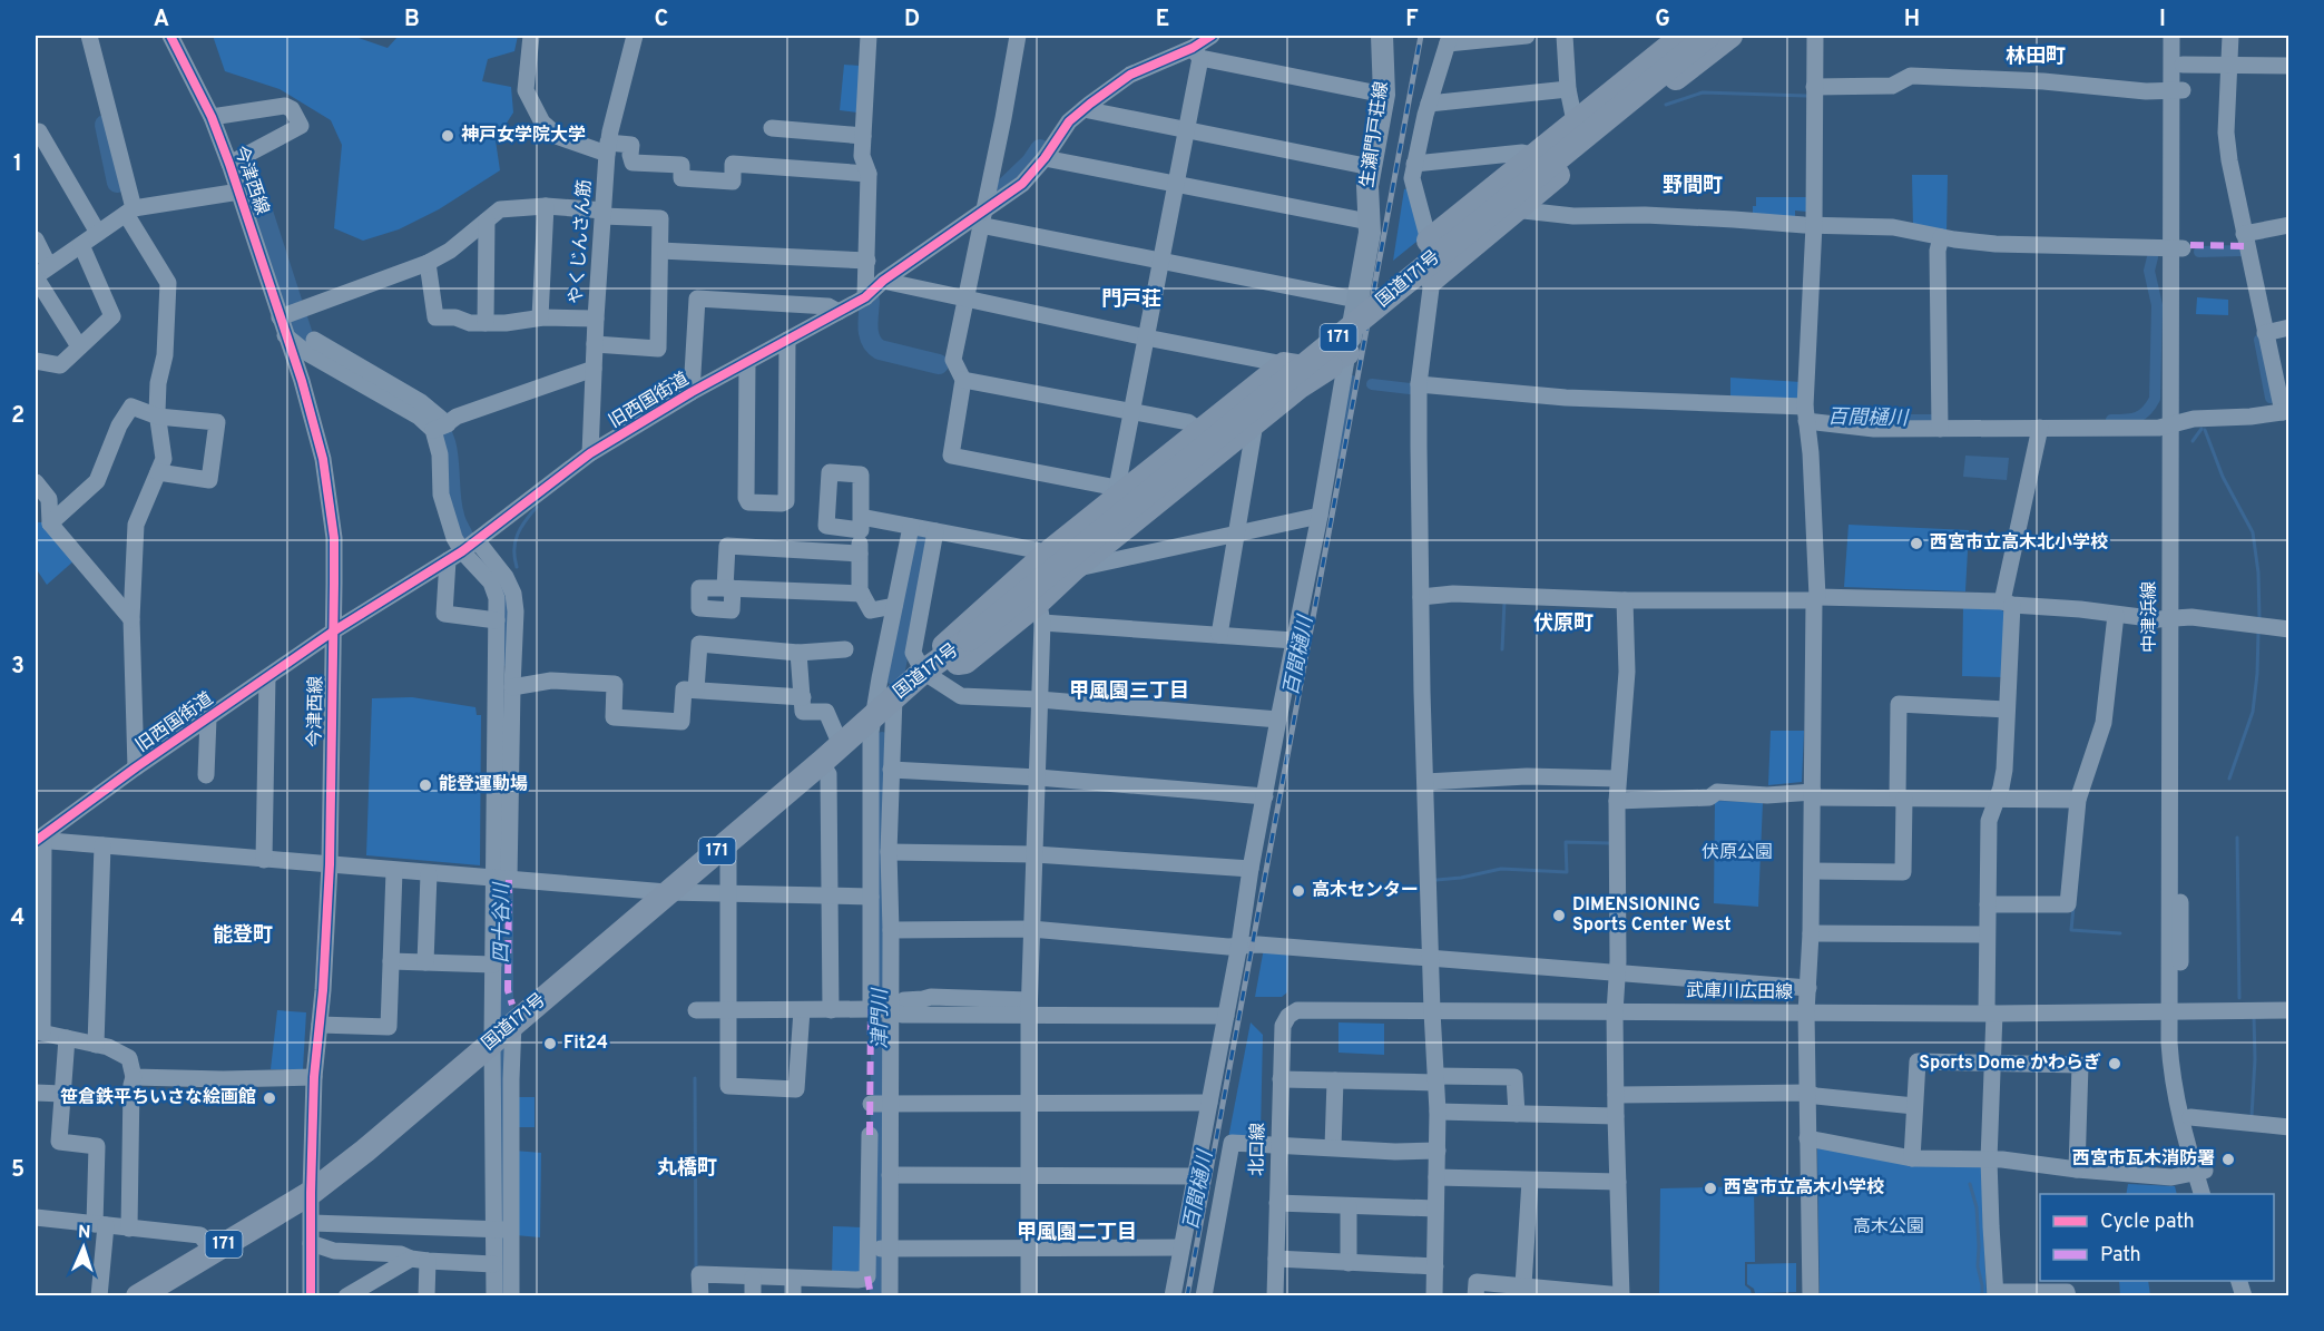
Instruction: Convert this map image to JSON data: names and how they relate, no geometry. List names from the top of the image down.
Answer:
{
  "streets": {
    "highway": ["国道171号", "171"],
    "main road": ["生瀬門戸荘線"],
    "street": [
      "今津西線",
      "やくじんさん筋",
      "旧西国街道",
      "中津浜線",
      "武庫川広田線",
      "北口線"
    ]
  },
  "crossings": [
    ["生瀬門戸荘線", "171"],
    ["今津西線", "国道171号"],
    ["今津西線", "旧西国街道"],
    ["やくじんさん筋", "旧西国街道"],
    ["国道171号", "171"],
    ["中津浜線", "武庫川広田線"],
    ["武庫川広田線", "北口線"]
  ],
  "districts": [
    "林田町",
    "野間町",
    "門戸荘",
    "伏原町",
    "甲風園三丁目",
    "能登町",
    "丸橋町",
    "甲風園二丁目"
  ],
  "water": ["百間樋川", "四十谷川", "津門川"],
  "parks": ["伏原公園", "高木公園"],
  "places": [
    "神戸女学院大学",
    "西宮市立高木北小学校",
    "能登運動場",
    "高木センター",
    "DIMENSIONING Sports Center West",
    "Fit24",
    "Sports Dome かわらぎ",
    "笹倉鉄平ちいさな絵画館",
    "西宮市瓦木消防署",
    "西宮市立高木小学校"
  ],
  "legend": ["Cycle path", "Path"],
  "north": "top",
  "grid": {
    "columns": [
      "A",
      "B",
      "C",
      "D",
      "E",
      "F",
      "G",
      "H",
      "I"
    ],
    "rows": [
      "1",
      "2",
      "3",
      "4",
      "5"
    ]
  }
}
